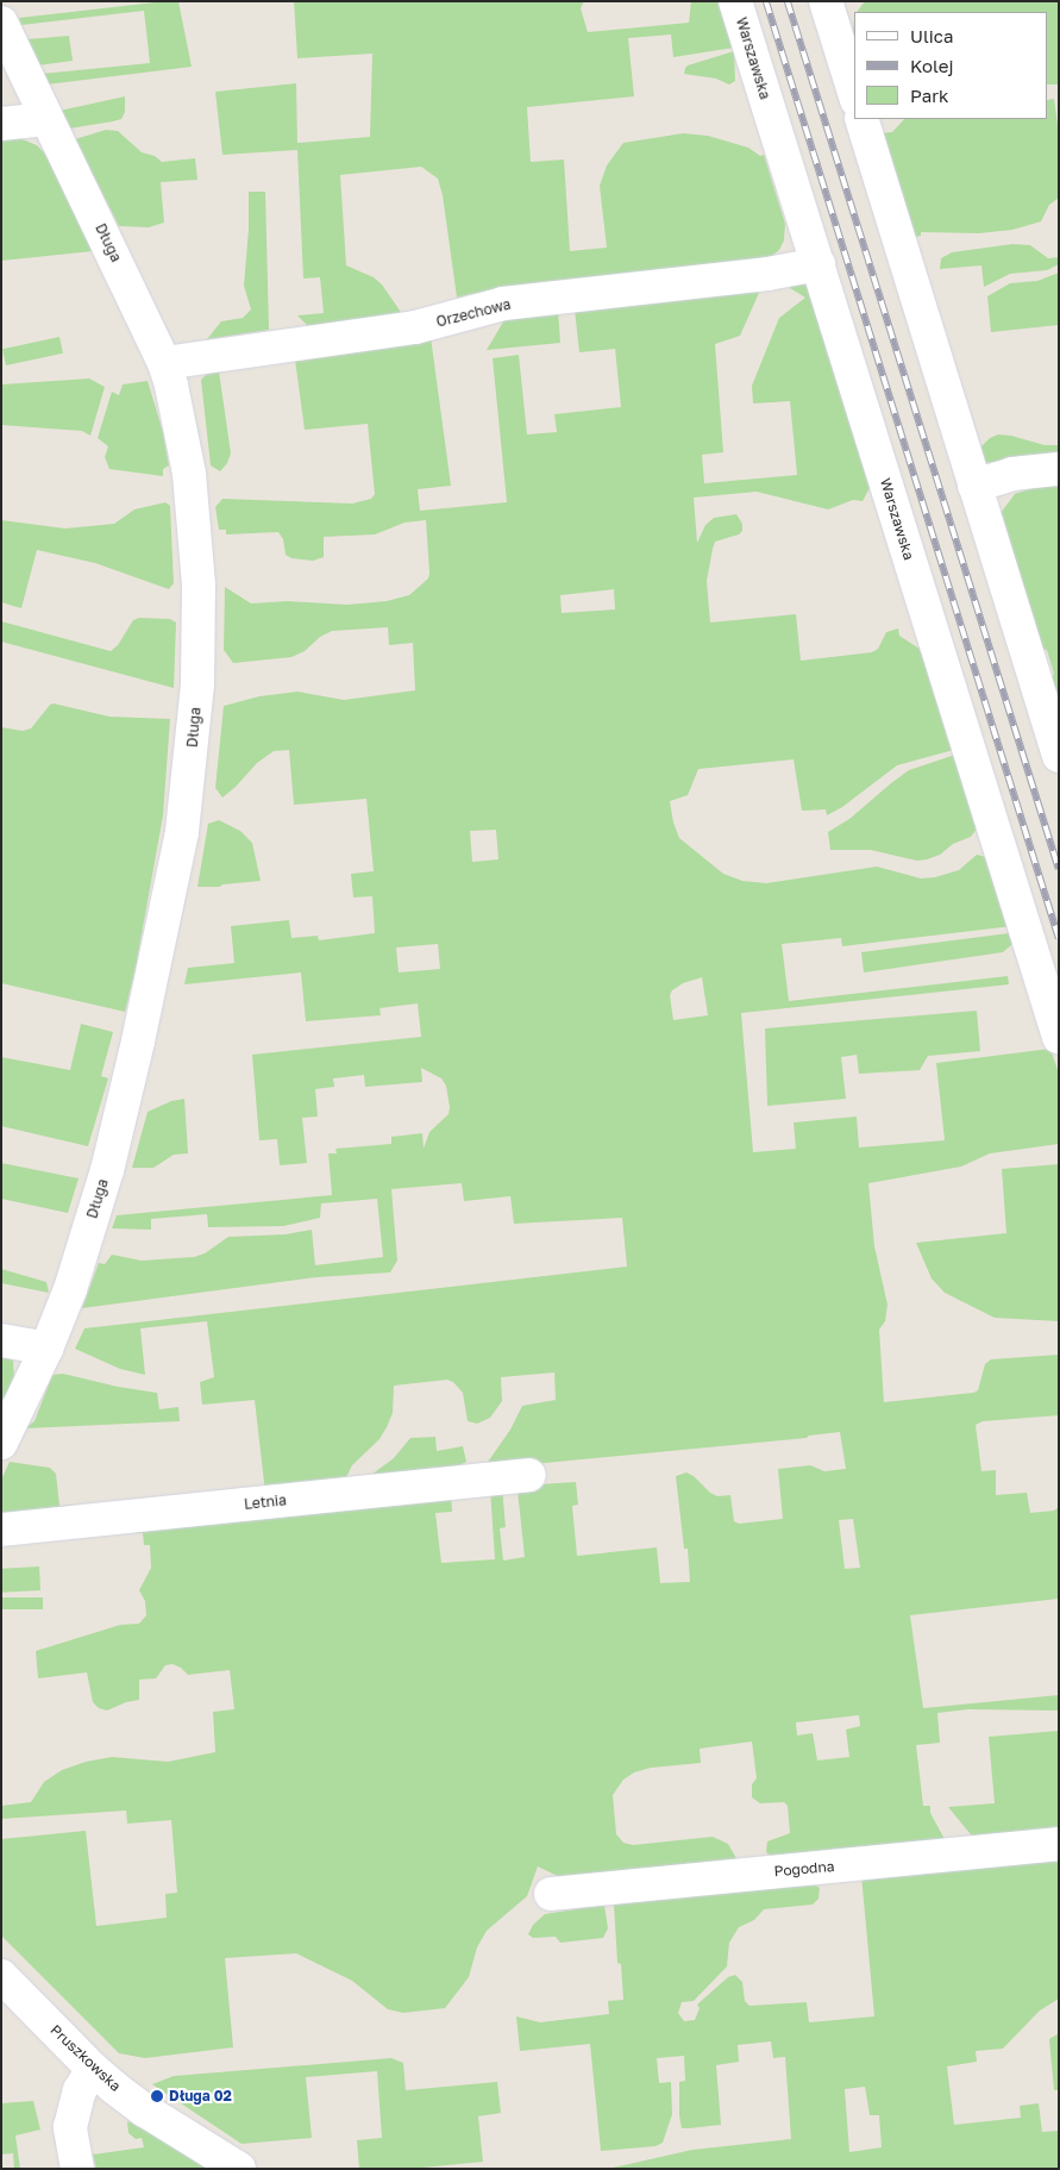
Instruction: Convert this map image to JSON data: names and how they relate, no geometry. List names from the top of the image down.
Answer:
{
  "streets": {
    "street": [
      "Warszawska",
      "Długa",
      "Orzechowa",
      "Letnia",
      "Pogodna",
      "Pruszkowska"
    ]
  },
  "crossings": [
    ["Warszawska", "Orzechowa"],
    ["Długa", "Orzechowa"]
  ],
  "places": ["Długa 02"],
  "legend": ["Ulica", "Kolej", "Park"]
}
